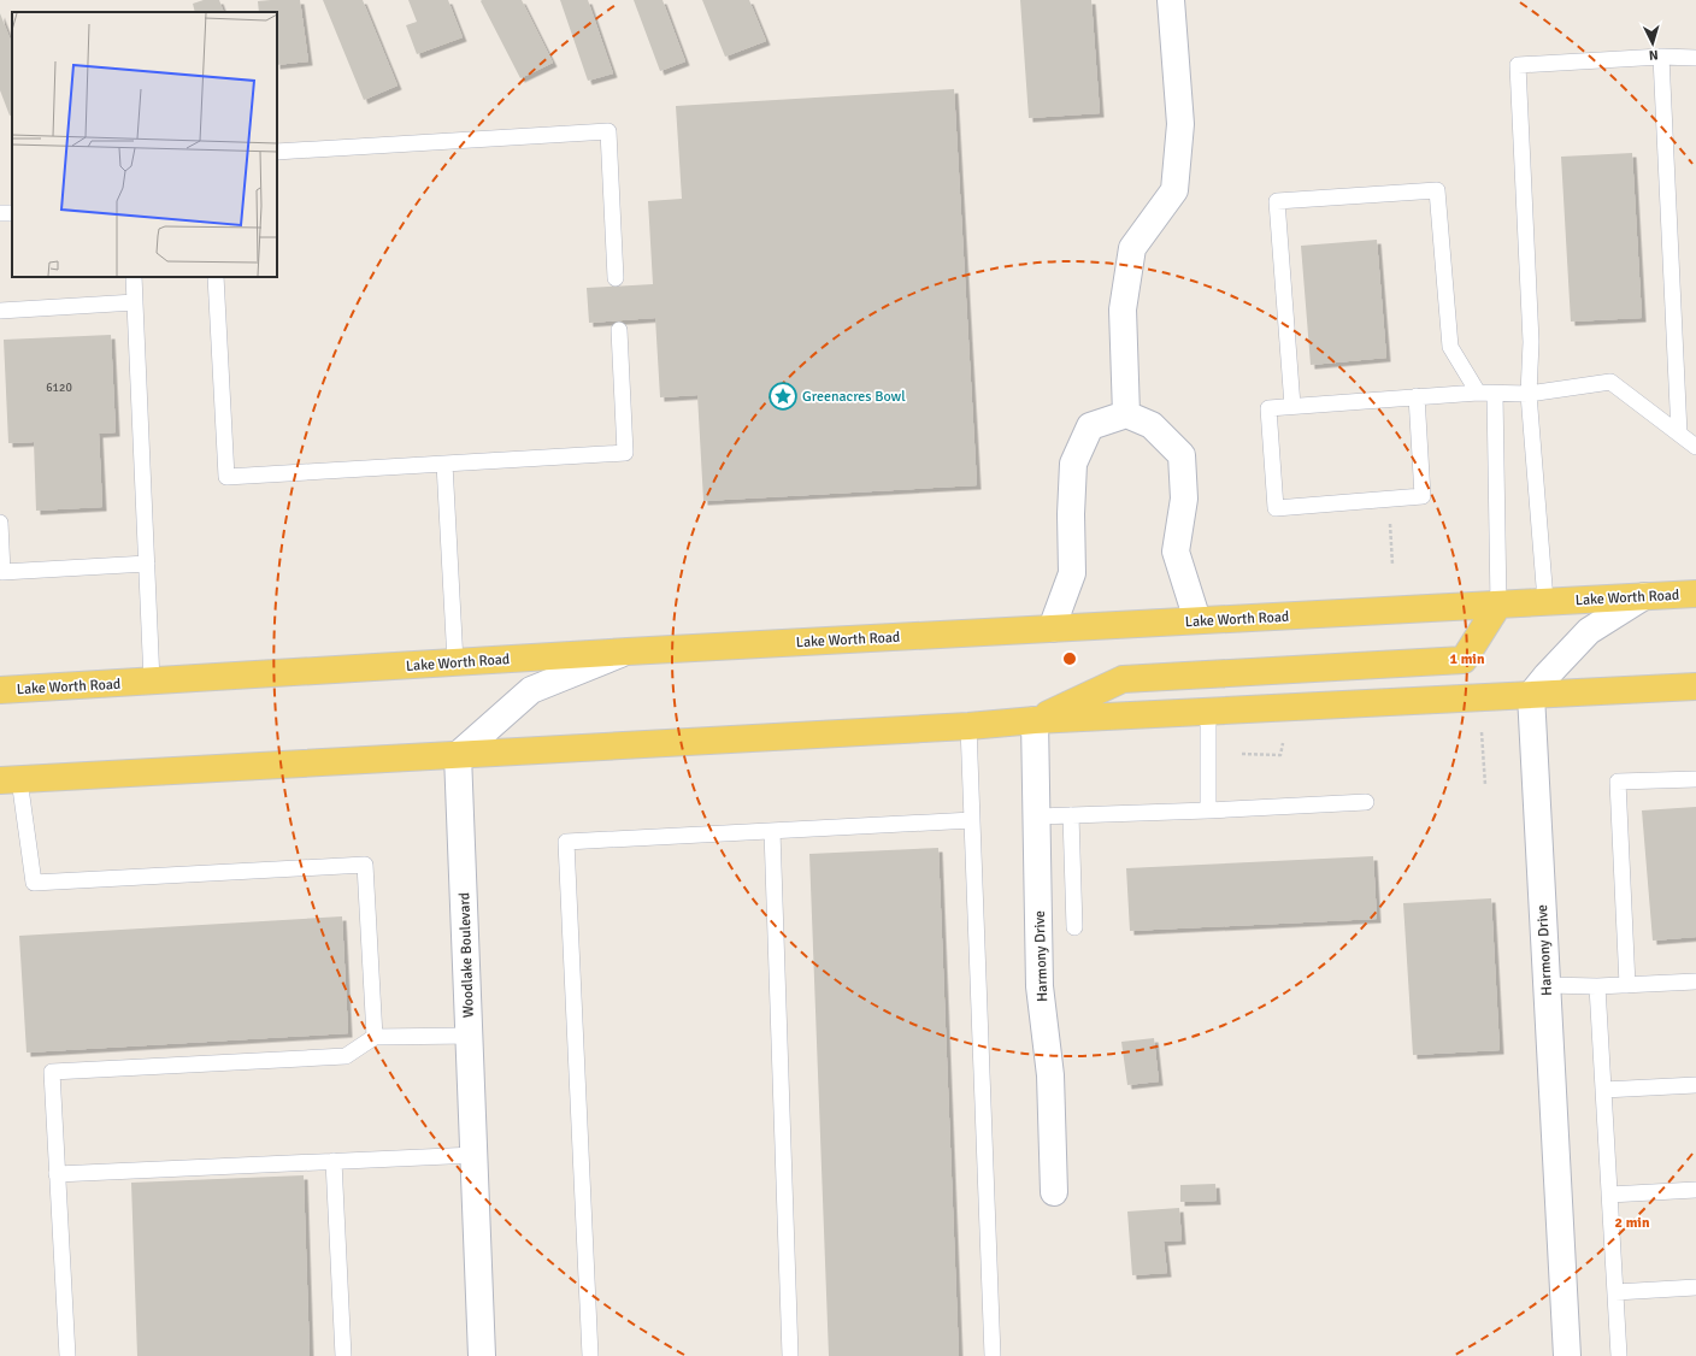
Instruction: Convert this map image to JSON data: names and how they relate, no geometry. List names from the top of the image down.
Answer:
{
  "streets": {
    "main road": ["Lake Worth Road"],
    "street": ["Harmony Drive", "Woodlake Boulevard"]
  },
  "places": {
    "place": ["Greenacres Bowl"]
  },
  "house_numbers": ["6120"],
  "north": "bottom",
  "rings": ["1 min", "2 min"]
}
